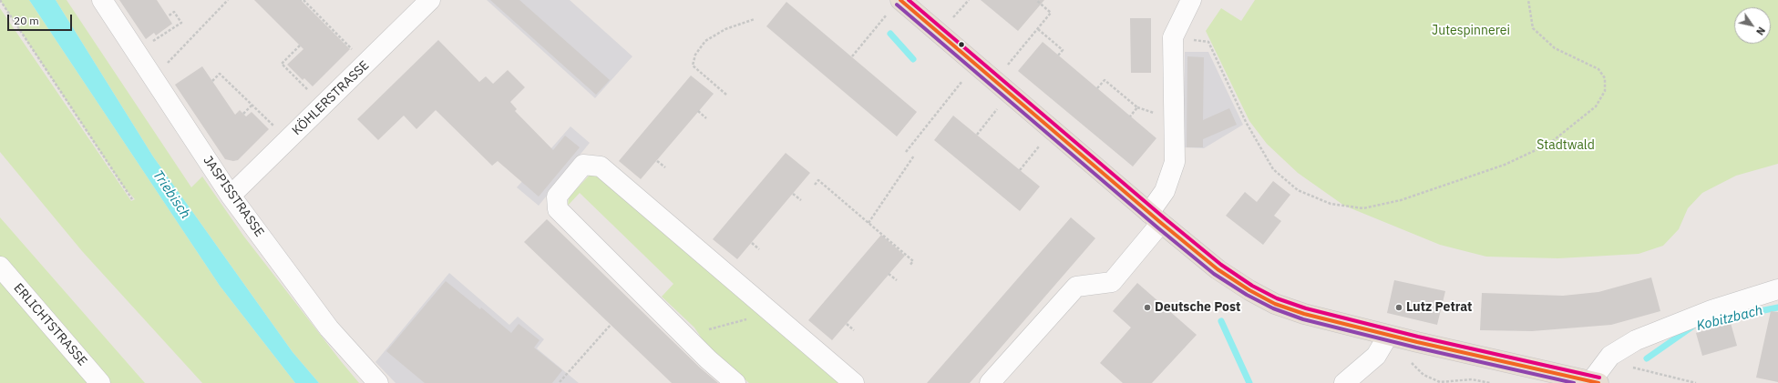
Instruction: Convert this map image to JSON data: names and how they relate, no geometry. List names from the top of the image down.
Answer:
{
  "streets": {
    "street": ["KÖHLERSTRASSE", "JASPISSTRASSE", "ERLICHTSTRASSE"]
  },
  "crossings": [
    ["KÖHLERSTRASSE", "JASPISSTRASSE"]
  ],
  "water": ["Triebisch", "Kobitzbach"],
  "parks": ["Jutespinnerei", "Stadtwald"],
  "places": ["Deutsche Post", "Lutz Petrat"],
  "scale_bar": "20 m",
  "north": "bottom right"
}
